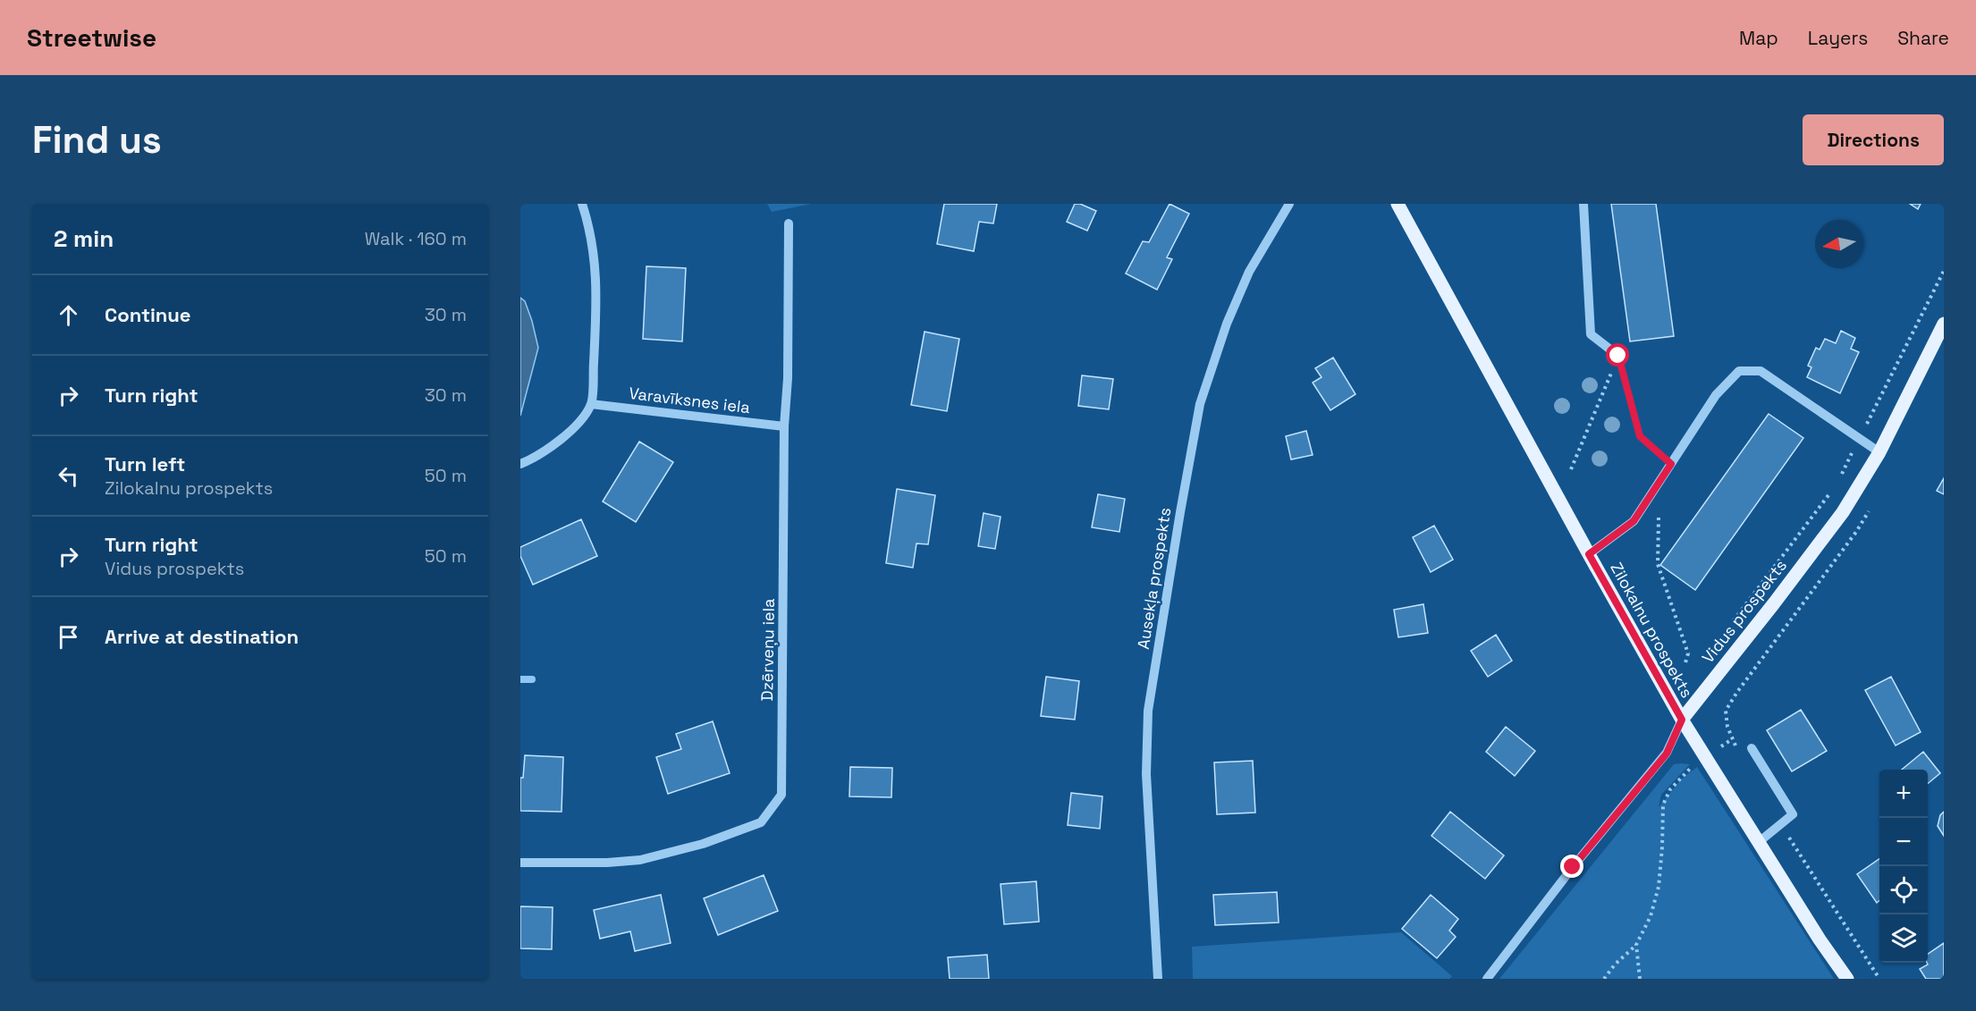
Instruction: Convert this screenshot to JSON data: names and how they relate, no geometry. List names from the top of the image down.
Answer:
{
  "streets": {
    "main road": ["Vidus prospekts", "Zilokalnu prospekts"],
    "street": ["Varavīksnes iela", "Ausekļa prospekts", "Dzērveņu iela"]
  },
  "crossings": [
    ["Varavīksnes iela", "Dzērveņu iela"],
    ["Vidus prospekts", "Zilokalnu prospekts"]
  ],
  "north": "left",
  "page": {
    "header": "Streetwise",
    "nav": ["Map", "Layers", "Share"],
    "buttons": "Directions",
    "title": "Find us",
    "heading": ["2 min", "Walk · 160 m"],
    "list": [
      ["Continue", "30 m"],
      ["Turn right", "30 m"],
      ["Turn left", "Zilokalnu prospekts", "50 m"],
      ["Turn right", "Vidus prospekts", "50 m"],
      "Arrive at destination"
    ],
    "map_buttons": ["+", "−"]
  }
}
